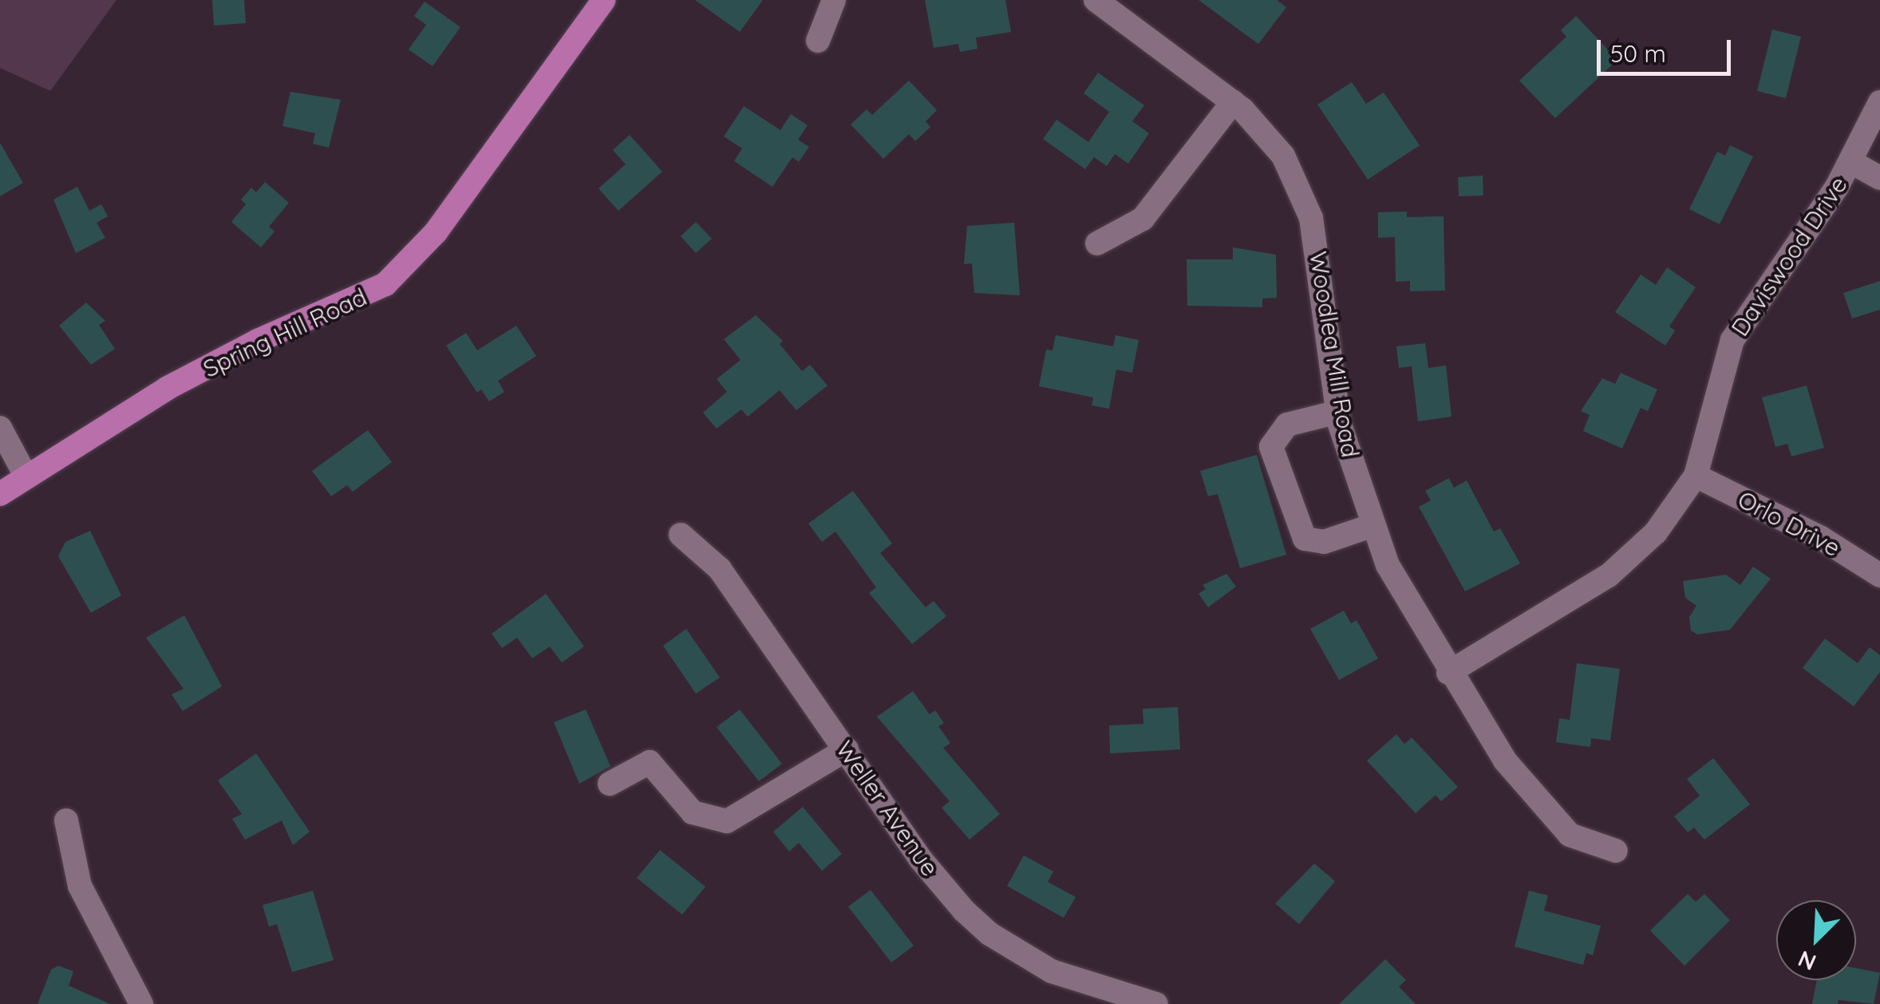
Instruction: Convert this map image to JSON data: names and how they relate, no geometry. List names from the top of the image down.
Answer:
{
  "streets": {
    "main road": ["Spring Hill Road"],
    "street": [
      "Daviswood Drive",
      "Woodlea Mill Road",
      "Orlo Drive",
      "Weller Avenue"
    ]
  },
  "crossings": [
    ["Daviswood Drive", "Woodlea Mill Road"],
    ["Daviswood Drive", "Orlo Drive"]
  ],
  "scale_bar": "50 m",
  "north": "bottom left"
}
